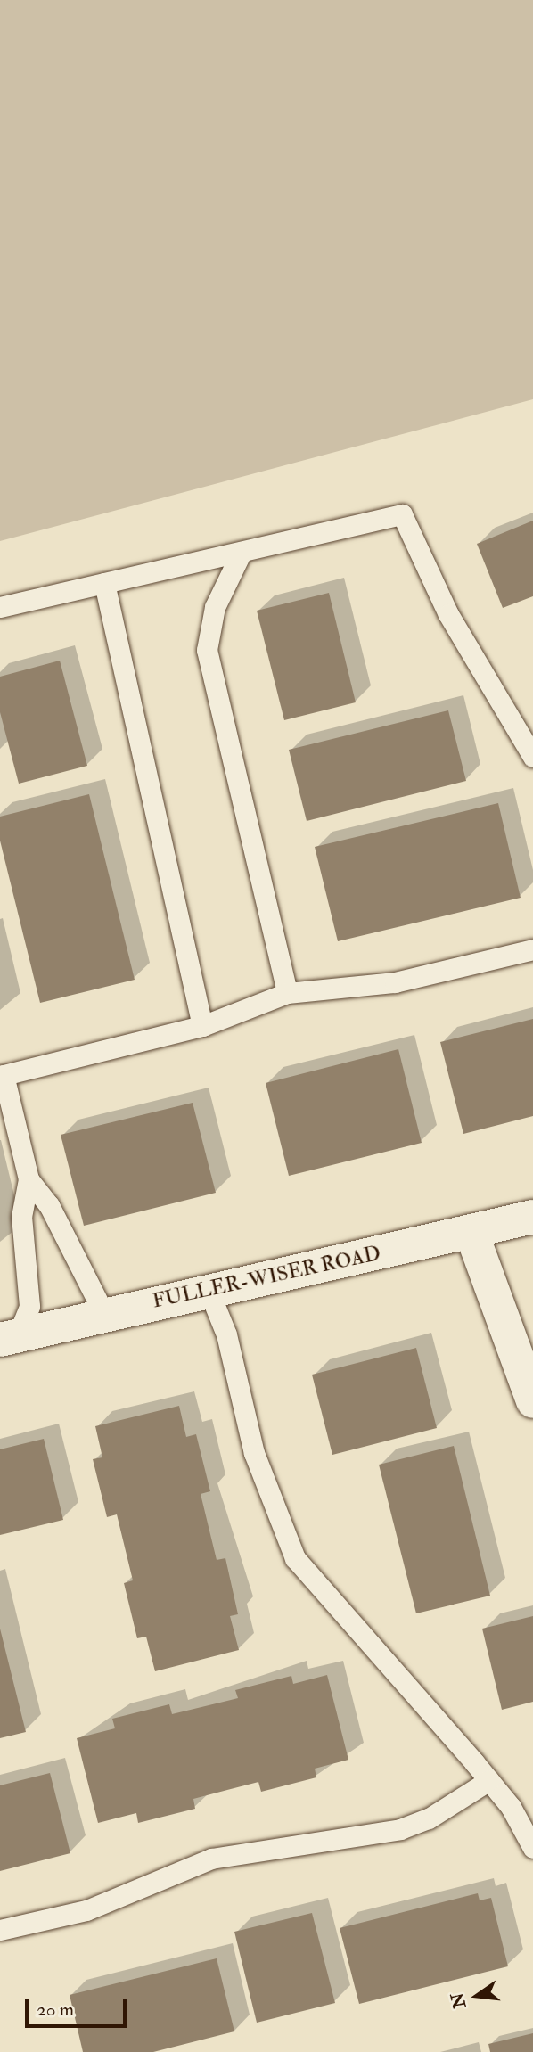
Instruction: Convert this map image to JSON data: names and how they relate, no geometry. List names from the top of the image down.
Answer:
{
  "streets": {
    "street": ["FULLER-WISER ROAD"]
  },
  "scale_bar": "20 m",
  "north": "left"
}
